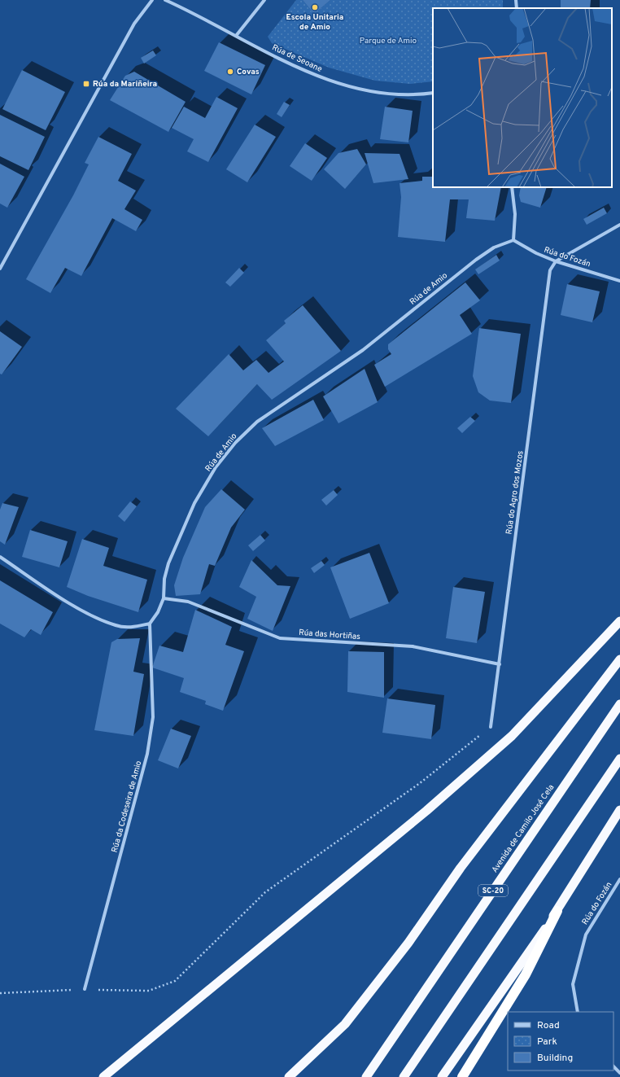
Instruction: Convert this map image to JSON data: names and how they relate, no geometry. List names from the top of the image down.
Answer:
{
  "streets": {
    "highway": ["Avenida de Camilo José Cela", "SC-20"],
    "street": [
      "Rúa de Seoane",
      "Rúa do Fozán",
      "Rúa de Amio",
      "Rúa do Agro dos Mozos",
      "Rúa das Hortiñas",
      "Rúa da Codeseira de Amio"
    ]
  },
  "crossings": [
    ["Rúa do Fozán", "Rúa de Amio"],
    ["Rúa do Fozán", "Rúa do Agro dos Mozos"],
    ["Rúa de Amio", "Rúa das Hortiñas"],
    ["Rúa de Amio", "Rúa da Codeseira de Amio"],
    ["Rúa do Agro dos Mozos", "Rúa das Hortiñas"]
  ],
  "parks": ["Parque de Amio"],
  "places": {
    "other": ["Escola Unitaria de Amio", "Covas"],
    "transit": ["Rúa da Mariñeira"]
  },
  "legend": ["Road", "Park", "Building"]
}
